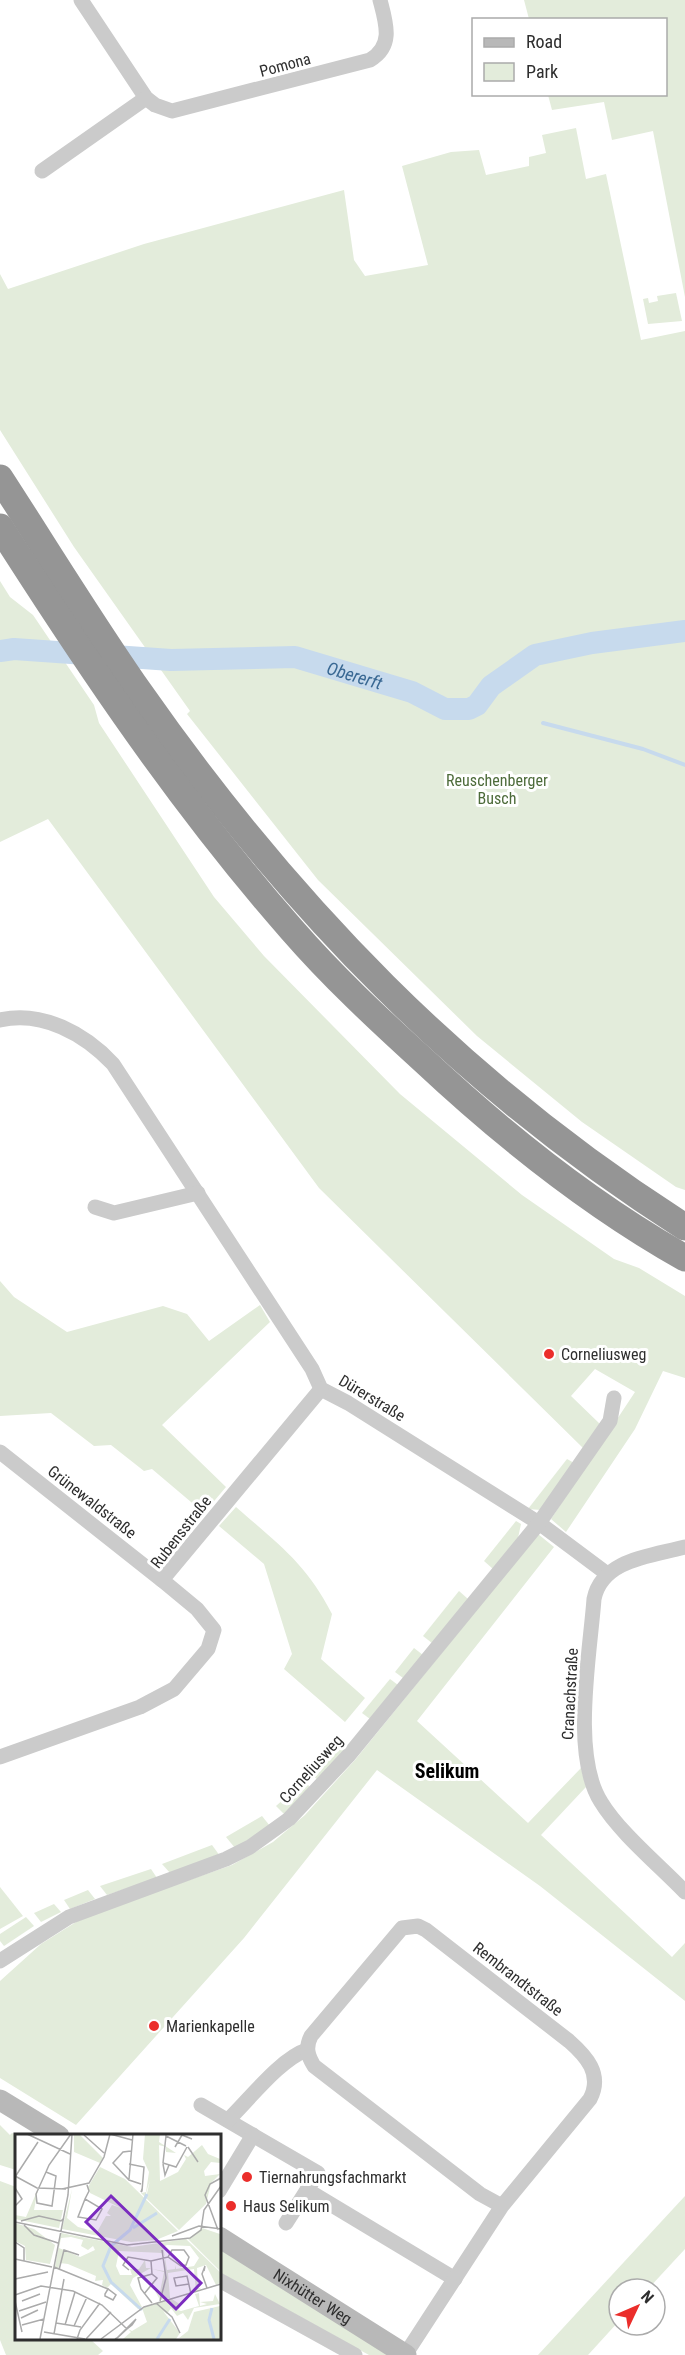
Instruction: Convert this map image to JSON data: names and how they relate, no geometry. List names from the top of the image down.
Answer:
{
  "streets": {
    "main road": ["Nixhütter Weg"],
    "street": [
      "Pomona",
      "Dürerstraße",
      "Grünewaldstraße",
      "Rubensstraße",
      "Cranachstraße",
      "Corneliusweg",
      "Rembrandtstraße"
    ]
  },
  "crossings": [
    ["Dürerstraße", "Rubensstraße"],
    ["Dürerstraße", "Corneliusweg"],
    ["Grünewaldstraße", "Rubensstraße"],
    ["Rembrandtstraße", "Nixhütter Weg"]
  ],
  "districts": ["Selikum"],
  "water": ["Obererft"],
  "parks": ["Reuschenberger Busch"],
  "places": [
    "Corneliusweg",
    "Marienkapelle",
    "Tiernahrungsfachmarkt",
    "Haus Selikum"
  ],
  "legend": ["Road", "Park"],
  "north": "top right"
}
